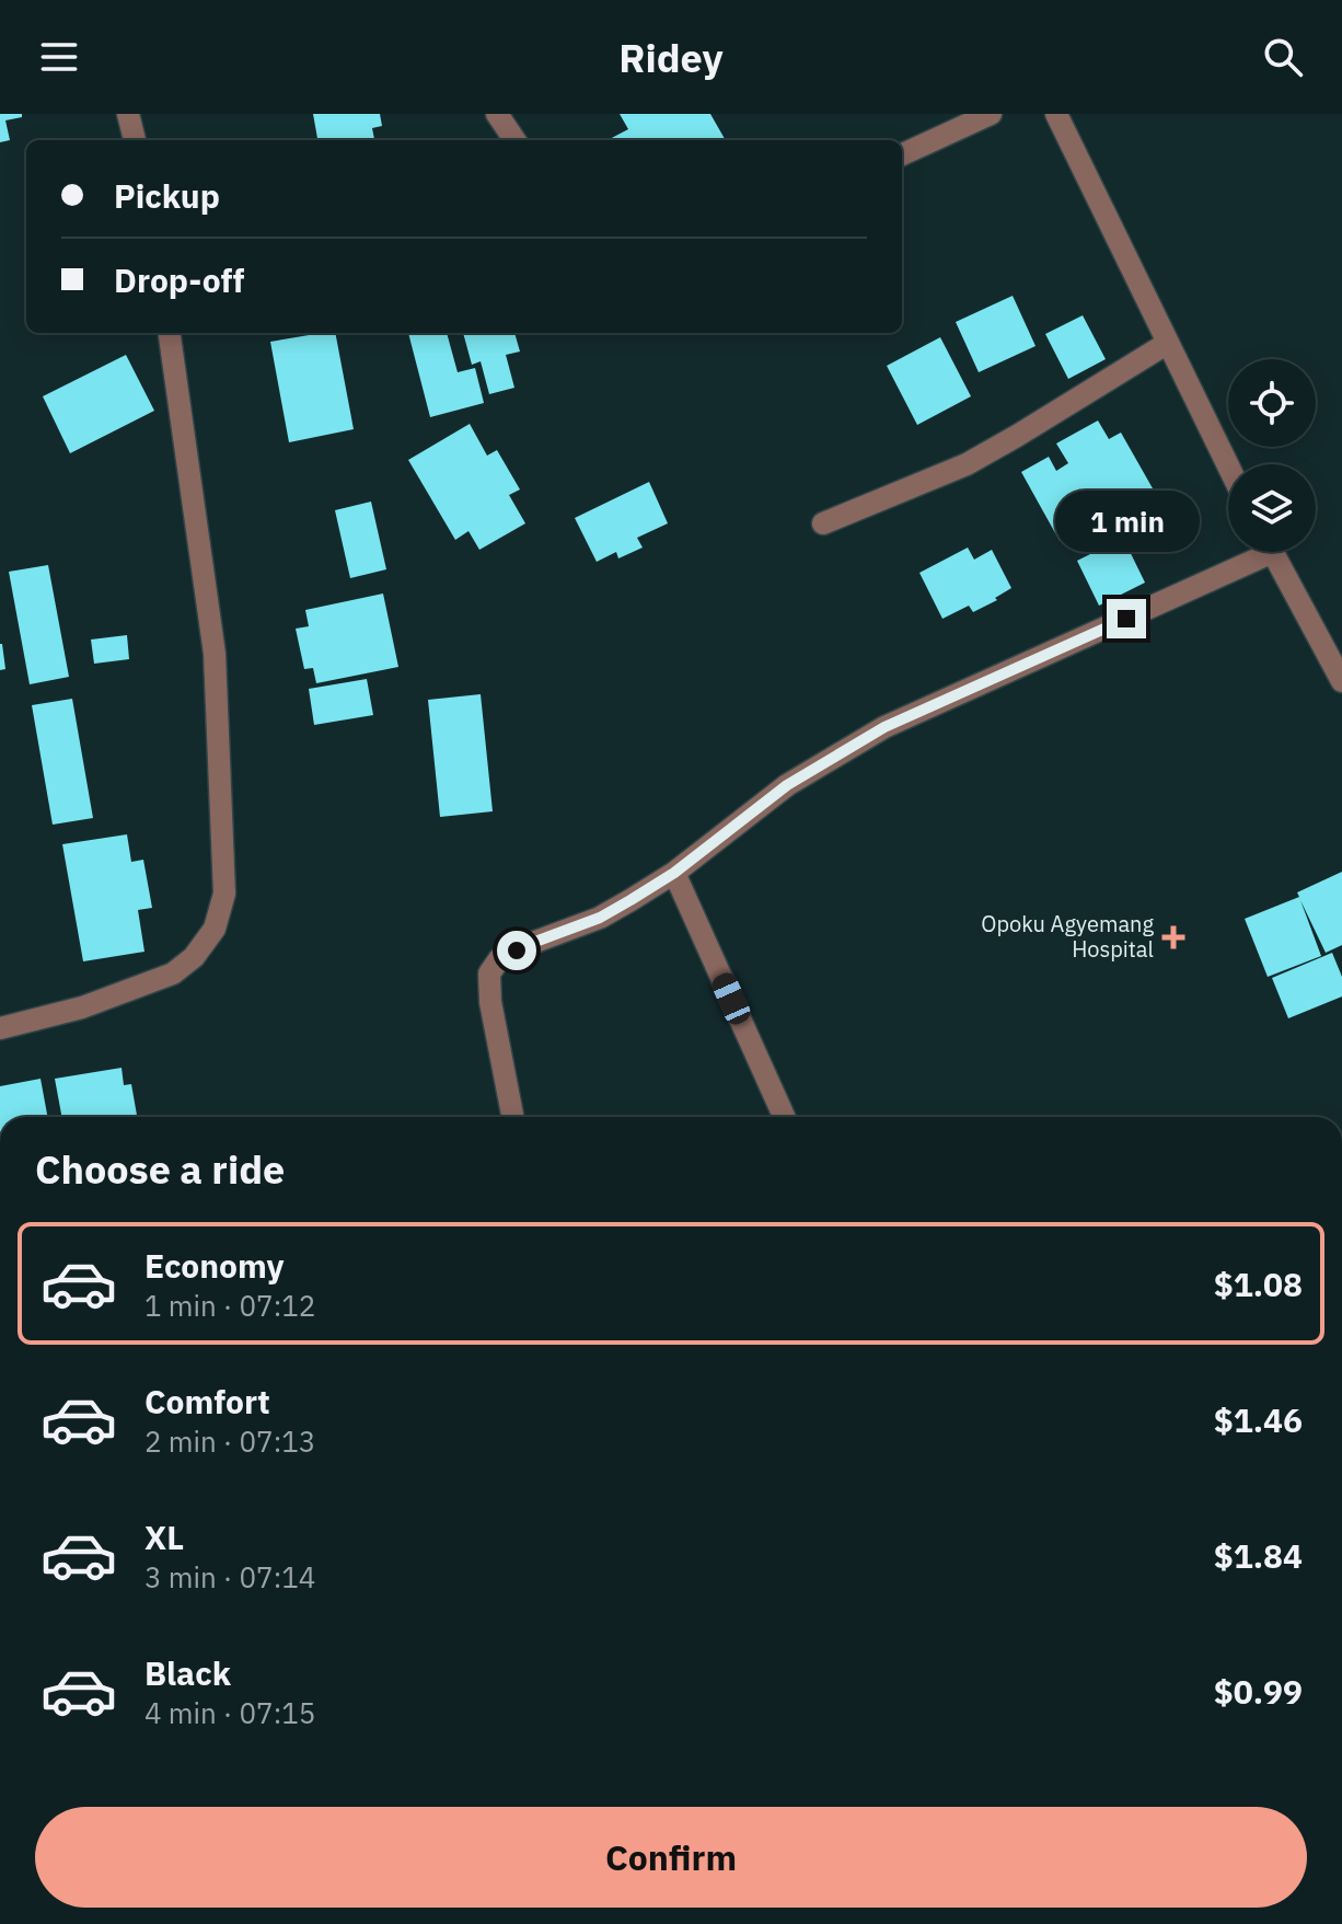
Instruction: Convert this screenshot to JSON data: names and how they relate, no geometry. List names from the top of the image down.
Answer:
{
  "places": {
    "health": ["Opoku Agyemang Hospital"]
  },
  "page": {
    "header": "Ridey",
    "banner": ["Pickup", "Drop-off"],
    "bubble": "1 min",
    "heading": "Choose a ride",
    "list": [
      {
        "name": "Economy",
        "note": "1 min · 07:12",
        "value": "$1.08"
      },
      {
        "name": "Comfort",
        "note": "2 min · 07:13",
        "value": "$1.46"
      },
      {
        "name": "XL",
        "note": "3 min · 07:14",
        "value": "$1.84"
      },
      {
        "name": "Black",
        "note": "4 min · 07:15",
        "value": "$0.99"
      }
    ],
    "buttons": "Confirm"
  }
}
